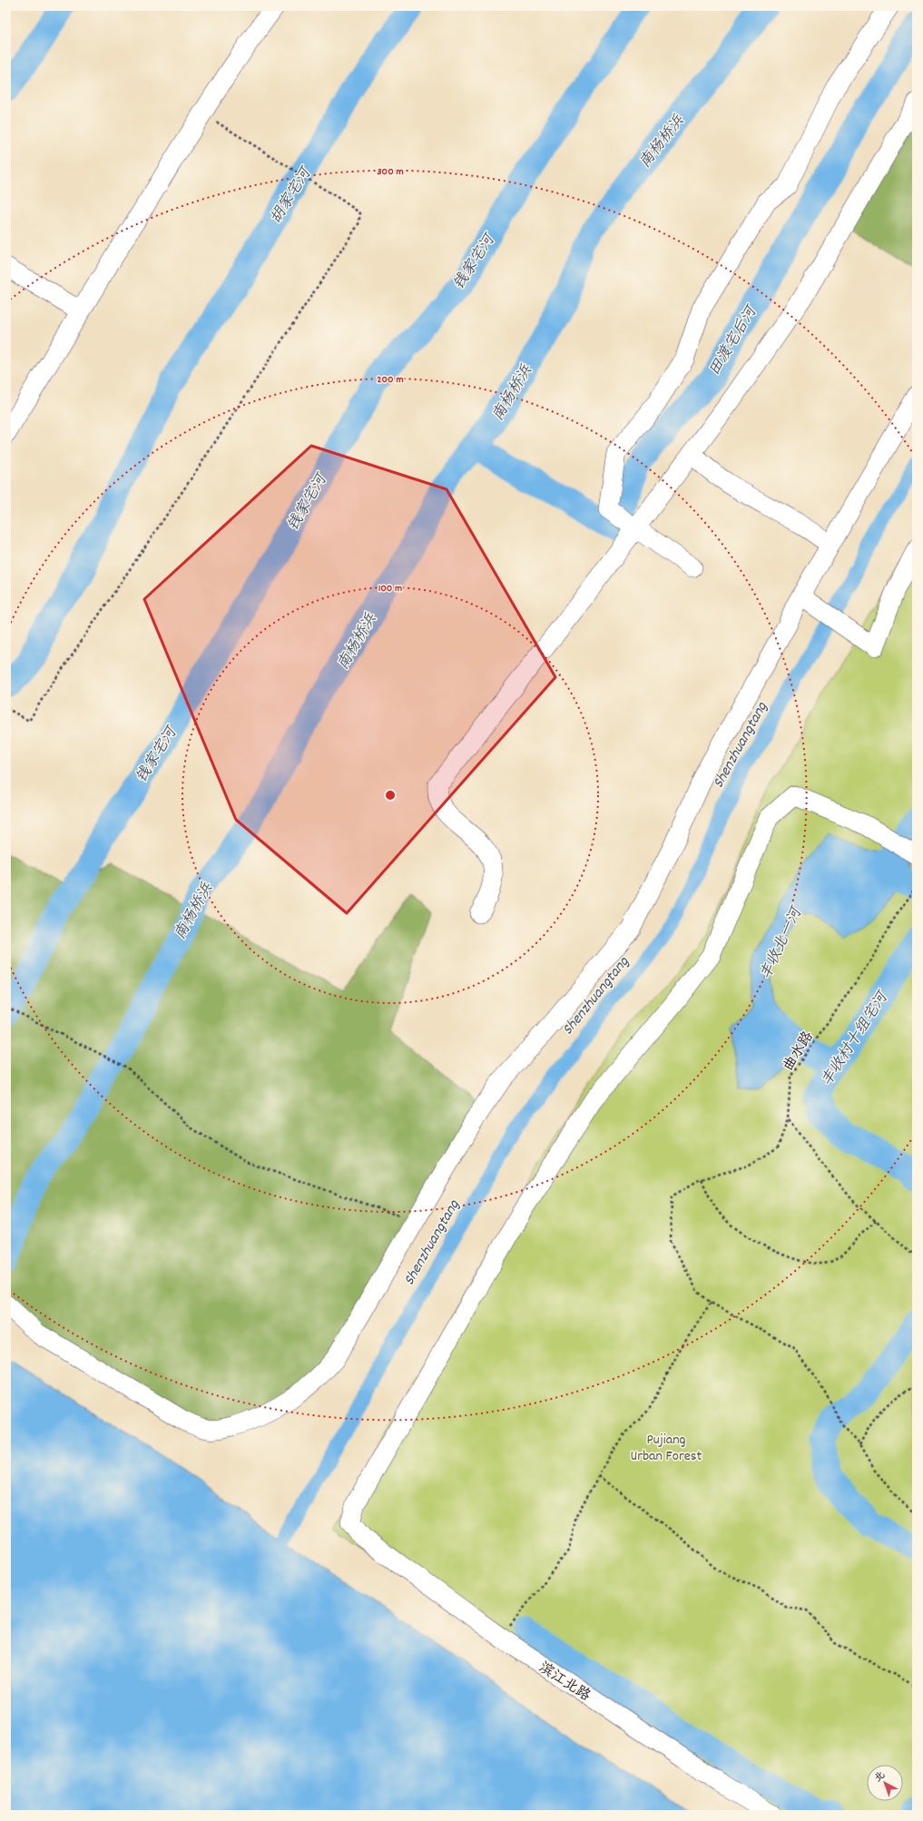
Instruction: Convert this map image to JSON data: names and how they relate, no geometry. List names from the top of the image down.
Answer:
{
  "streets": {
    "street": ["滨江北路"],
    "path": ["曲水路"]
  },
  "water": [
    "南杨桥浜",
    "胡家宅河",
    "钱家宅河",
    "田渡宅后河",
    "Shenzhuangtang",
    "丰收北一河",
    "丰收村十组宅河"
  ],
  "parks": ["Pujiang Urban Forest"],
  "north": "top left",
  "rings": ["300 m", "200 m", "100 m"]
}
